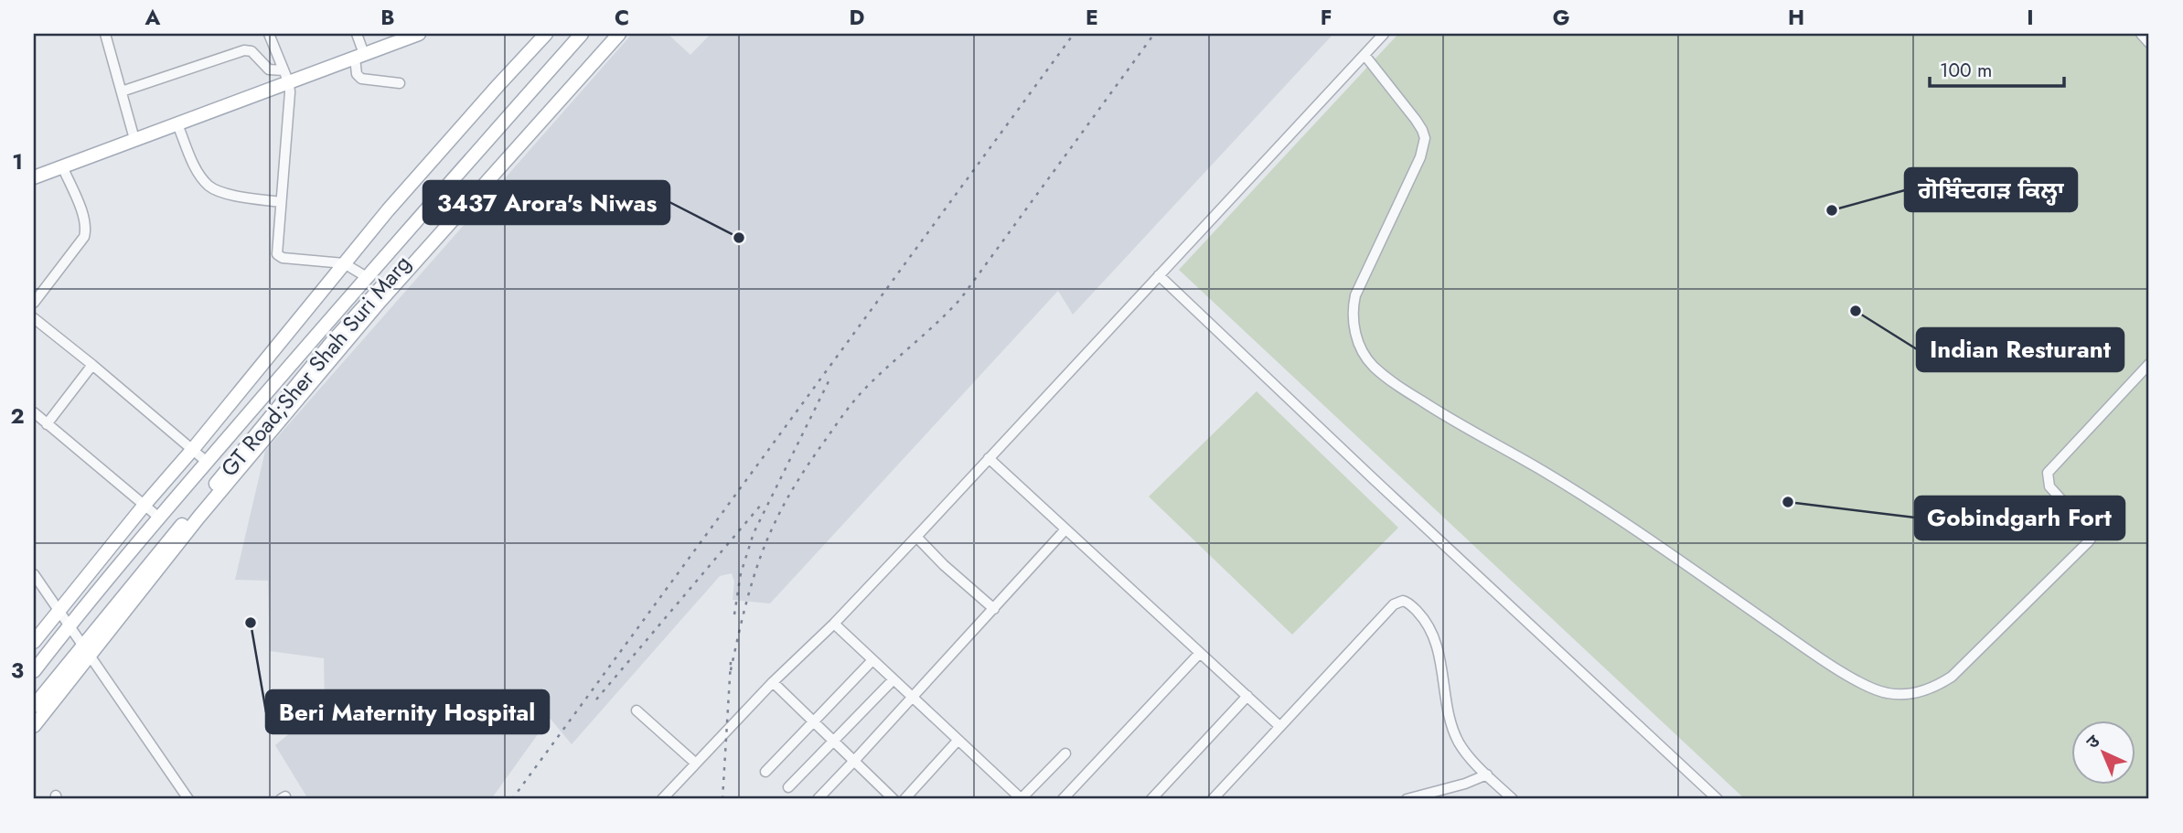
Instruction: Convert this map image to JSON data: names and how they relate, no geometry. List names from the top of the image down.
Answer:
{
  "streets": {
    "main road": ["GT Road;Sher Shah Suri Marg"]
  },
  "places": [
    "ਗੋਬਿੰਦਗੜ ਕਿਲ੍ਹਾ",
    "3437 Arora's Niwas",
    "Indian Resturant",
    "Gobindgarh Fort",
    "Beri Maternity Hospital"
  ],
  "scale_bar": "100 m",
  "north": "top left",
  "grid": {
    "columns": [
      "A",
      "B",
      "C",
      "D",
      "E",
      "F",
      "G",
      "H",
      "I"
    ],
    "rows": ["1", "2", "3"]
  }
}
